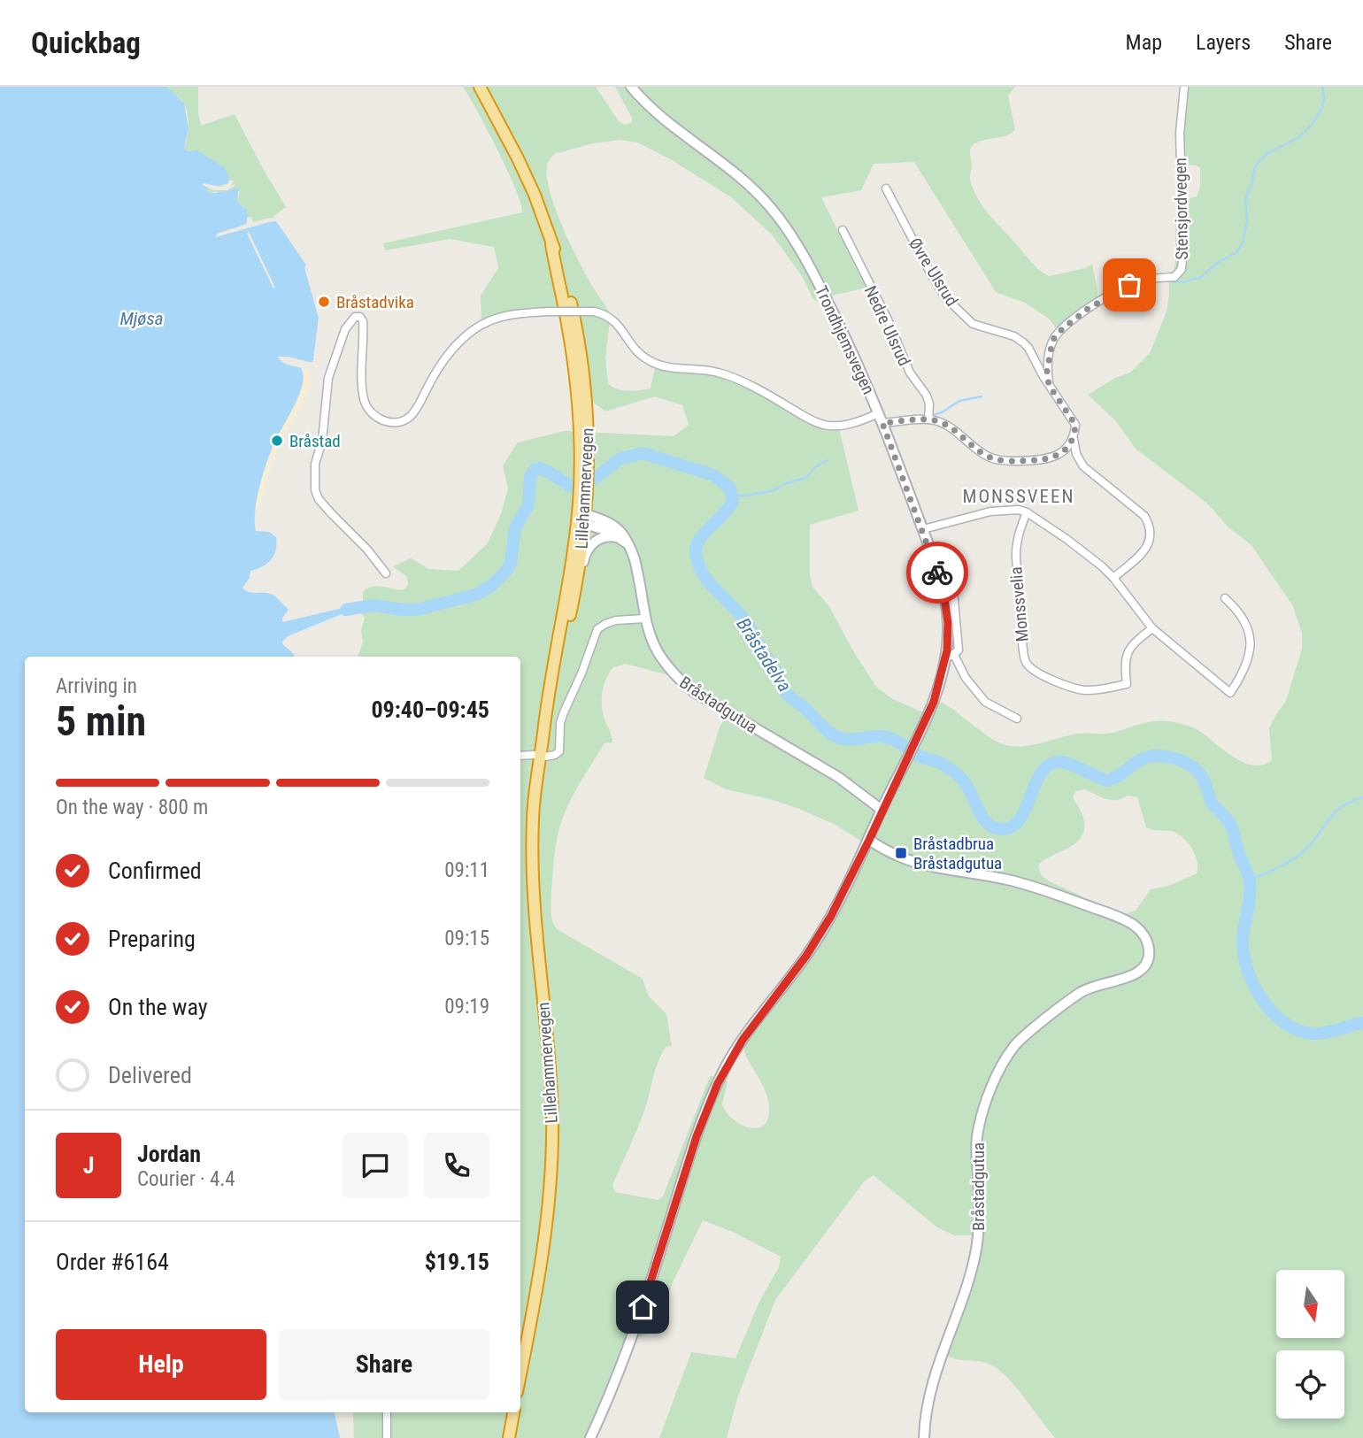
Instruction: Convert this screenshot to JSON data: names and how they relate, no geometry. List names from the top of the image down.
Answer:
{
  "streets": {
    "highway": ["Lillehammervegen"],
    "main road": ["Trondhjemsvegen", "Bråstadgutua"],
    "street": [
      "Stensjordvegen",
      "Øvre Ulsrud",
      "Nedre Ulsrud",
      "Monssvelia"
    ]
  },
  "crossings": [
    ["Stensjordvegen", "Øvre Ulsrud"],
    ["Trondhjemsvegen", "Bråstadgutua"],
    ["Lillehammervegen", "Bråstadgutua"]
  ],
  "districts": ["MONSSVEEN"],
  "water": ["Mjøsa", "Bråstadelva"],
  "places": {
    "other": ["Bråstadvika", "Bråstad"],
    "transit": ["Bråstadbrua Bråstadgutua"]
  },
  "north": "bottom",
  "page": {
    "header": "Quickbag",
    "nav": ["Map", "Layers", "Share"],
    "heading": ["5 min", "Arriving in", "09:40–09:45"],
    "panel": [
      "Jordan",
      "Courier · 4.4",
      "Order #6164",
      "$19.15"
    ],
    "bar": "On the way · 800 m",
    "list": [
      ["Confirmed", "09:11"],
      ["Preparing", "09:15"],
      ["On the way", "09:19"],
      "Delivered"
    ],
    "round": "J",
    "buttons": ["Help", "Share"]
  }
}
